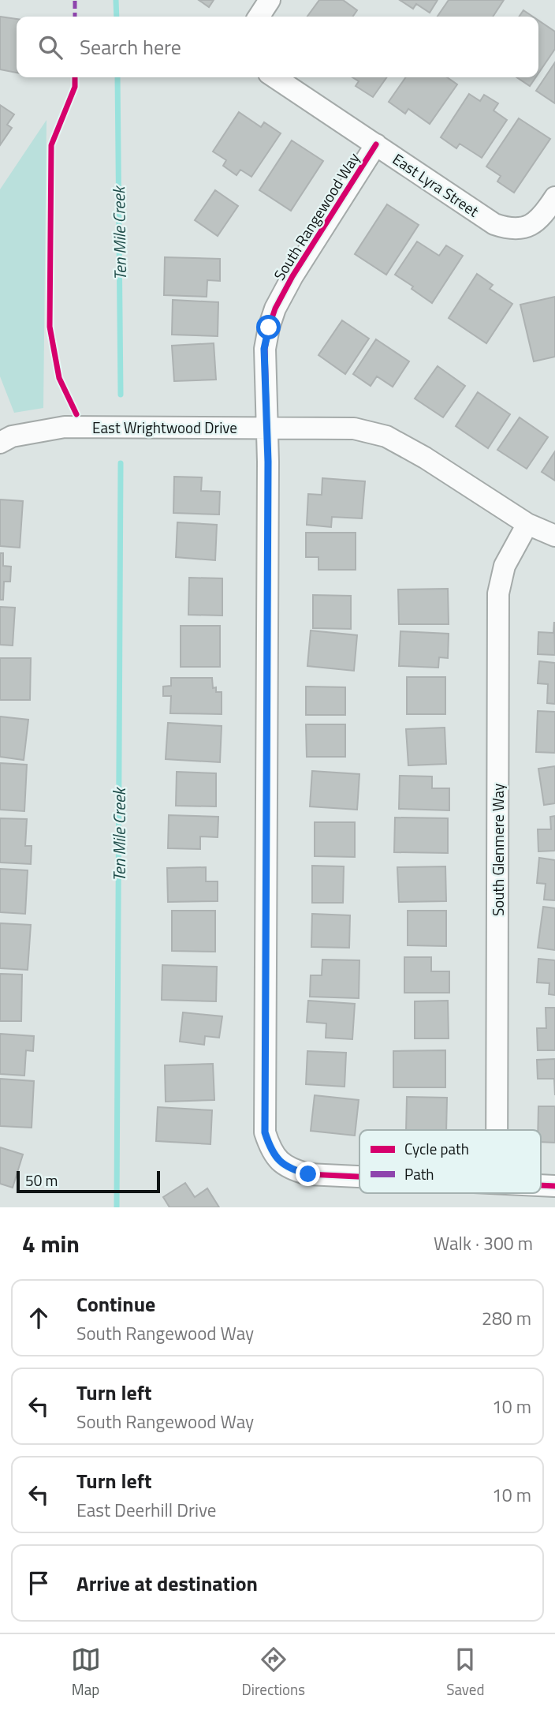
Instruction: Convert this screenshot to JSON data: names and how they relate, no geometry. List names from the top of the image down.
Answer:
{
  "streets": {
    "street": [
      "East Lyra Street",
      "South Rangewood Way",
      "East Wrightwood Drive",
      "South Glenmere Way"
    ]
  },
  "crossings": [
    ["East Lyra Street", "South Rangewood Way"],
    ["South Rangewood Way", "East Wrightwood Drive"],
    ["East Wrightwood Drive", "South Glenmere Way"]
  ],
  "water": ["Ten Mile Creek"],
  "legend": ["Cycle path", "Path"],
  "scale_bar": "50 m",
  "page": {
    "search": "Search here",
    "scale": "50 m",
    "heading": ["4 min", "Walk · 300 m"],
    "list": [
      ["Continue", "South Rangewood Way", "280 m"],
      ["Turn left", "South Rangewood Way", "10 m"],
      ["Turn left", "East Deerhill Drive", "10 m"],
      "Arrive at destination"
    ],
    "nav": ["Map", "Directions", "Saved"]
  }
}
